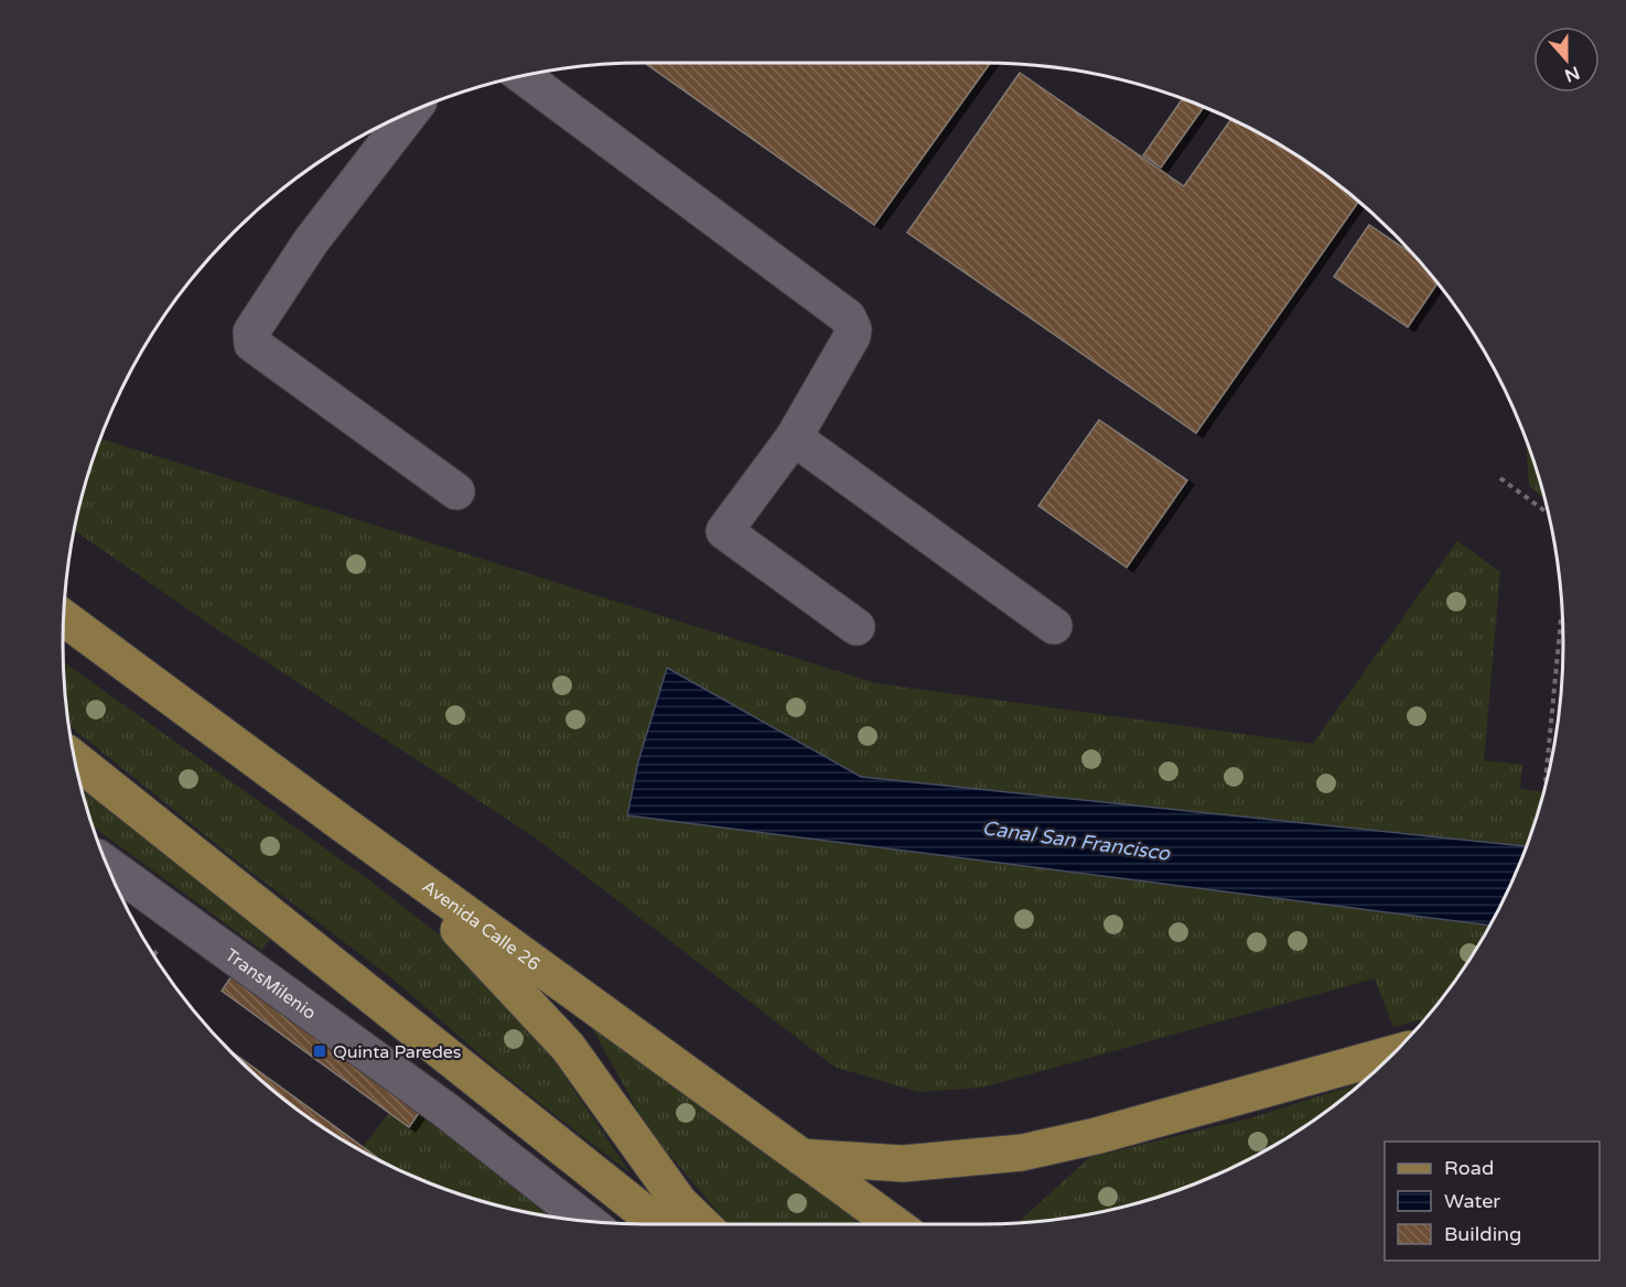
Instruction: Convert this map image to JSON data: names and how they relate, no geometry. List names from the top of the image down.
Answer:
{
  "streets": {
    "main road": ["Avenida Calle 26"],
    "lane": ["TransMilenio"]
  },
  "water": ["Canal San Francisco"],
  "places": {
    "transit": ["Quinta Paredes"]
  },
  "legend": ["Road", "Water", "Building"],
  "north": "bottom"
}
